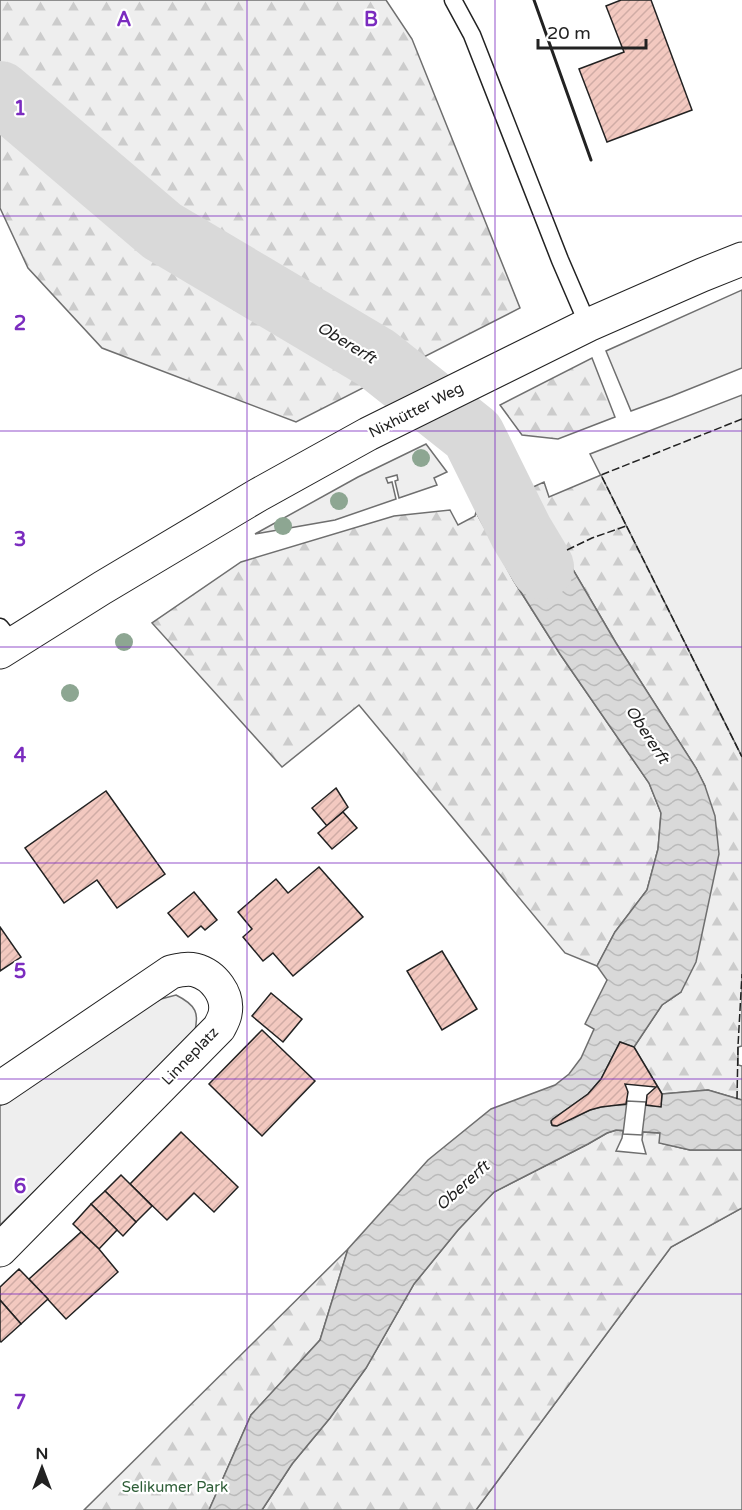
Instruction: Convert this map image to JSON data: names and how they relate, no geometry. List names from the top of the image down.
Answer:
{
  "streets": {
    "main road": ["Nixhütter Weg", "Linneplatz"]
  },
  "water": ["Obererft"],
  "parks": ["Selikumer Park"],
  "scale_bar": "20 m",
  "north": "top",
  "grid": {
    "columns": ["A", "B"],
    "rows": [
      "1",
      "2",
      "3",
      "4",
      "5",
      "6",
      "7"
    ]
  }
}
